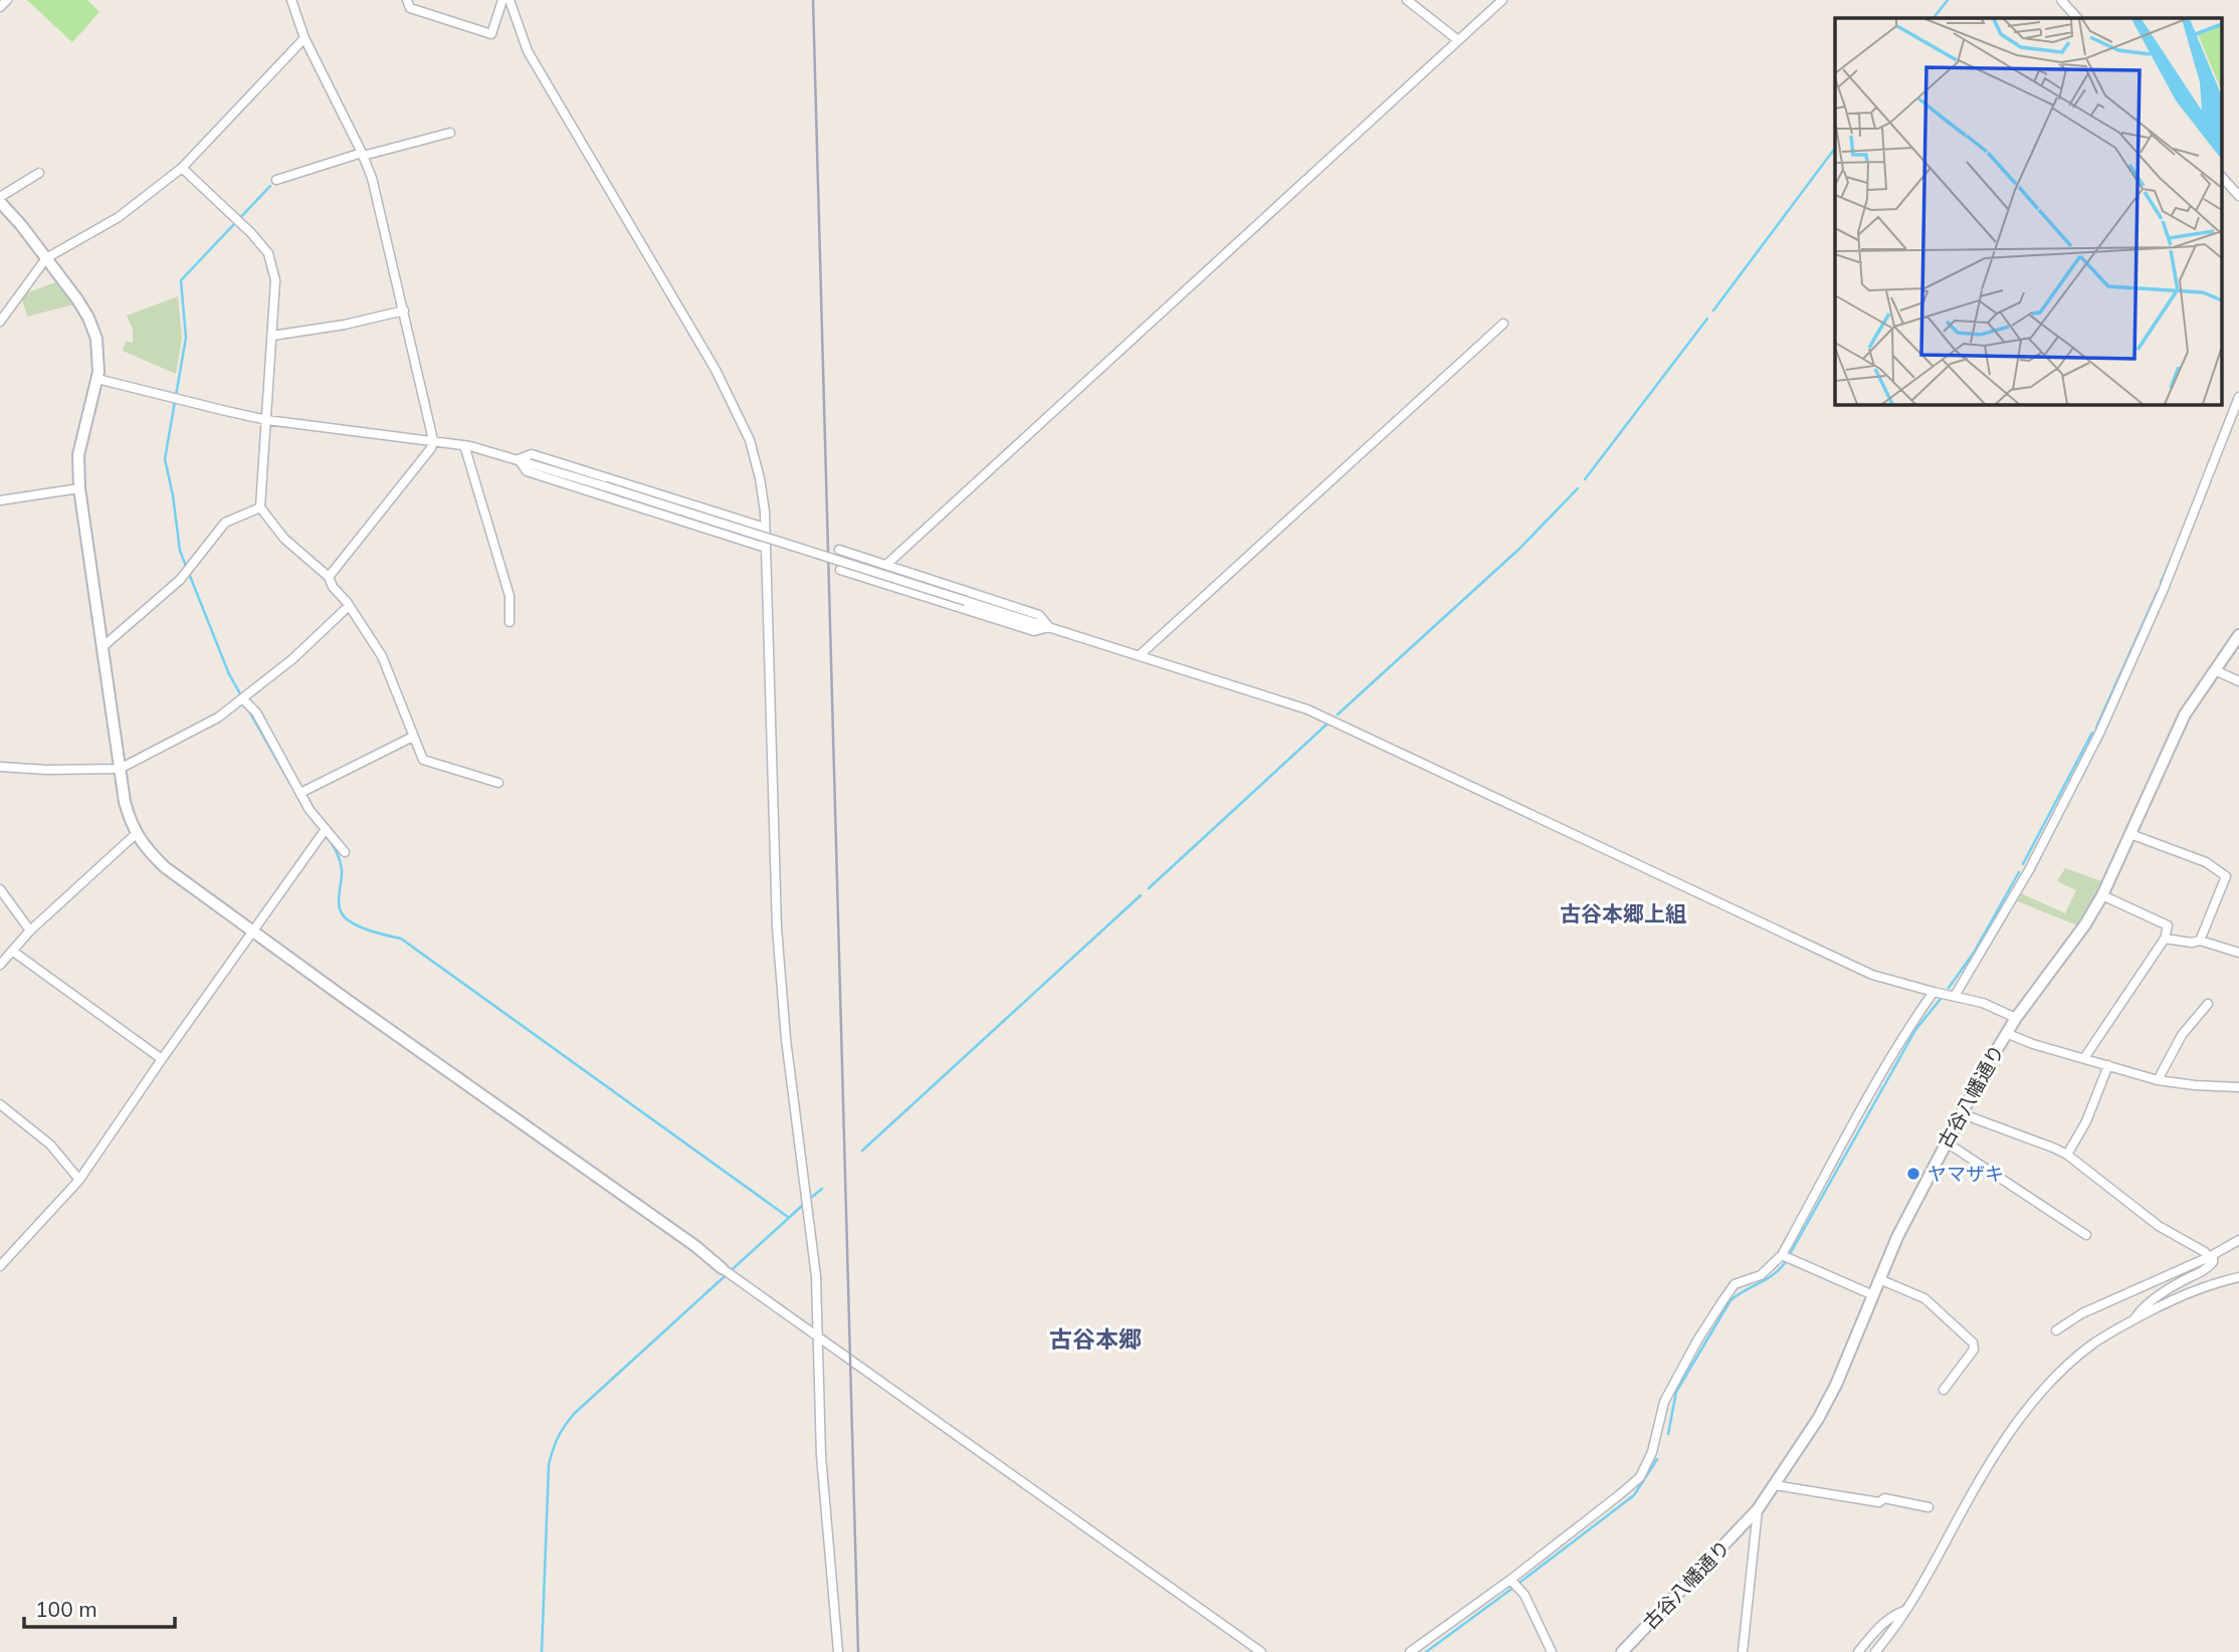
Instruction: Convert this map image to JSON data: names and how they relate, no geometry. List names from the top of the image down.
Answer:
{
  "streets": {
    "street": ["古谷八幡通り"]
  },
  "districts": ["古谷本郷上組", "古谷本郷"],
  "places": ["ヤマザキ"],
  "scale_bar": "100 m"
}
